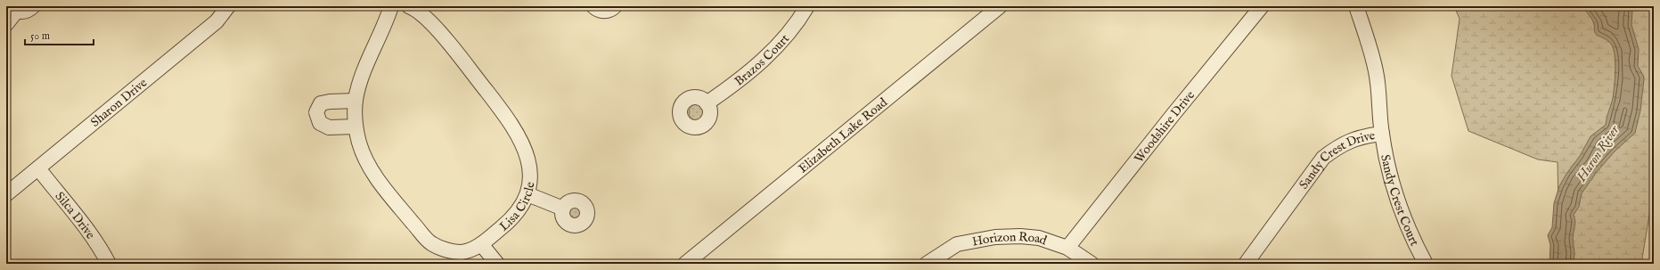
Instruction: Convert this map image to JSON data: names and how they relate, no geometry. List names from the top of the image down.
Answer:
{
  "streets": {
    "street": [
      "Brazos Court",
      "Sharon Drive",
      "Woodshire Drive",
      "Elizabeth Lake Road",
      "Sandy Crest Drive",
      "Sandy Crest Court",
      "Lisa Circle",
      "Silca Drive",
      "Horizon Road"
    ]
  },
  "crossings": [
    ["Sharon Drive", "Silca Drive"],
    ["Woodshire Drive", "Horizon Road"],
    ["Sandy Crest Drive", "Sandy Crest Court"]
  ],
  "water": ["Huron River"],
  "scale_bar": "50 m"
}
